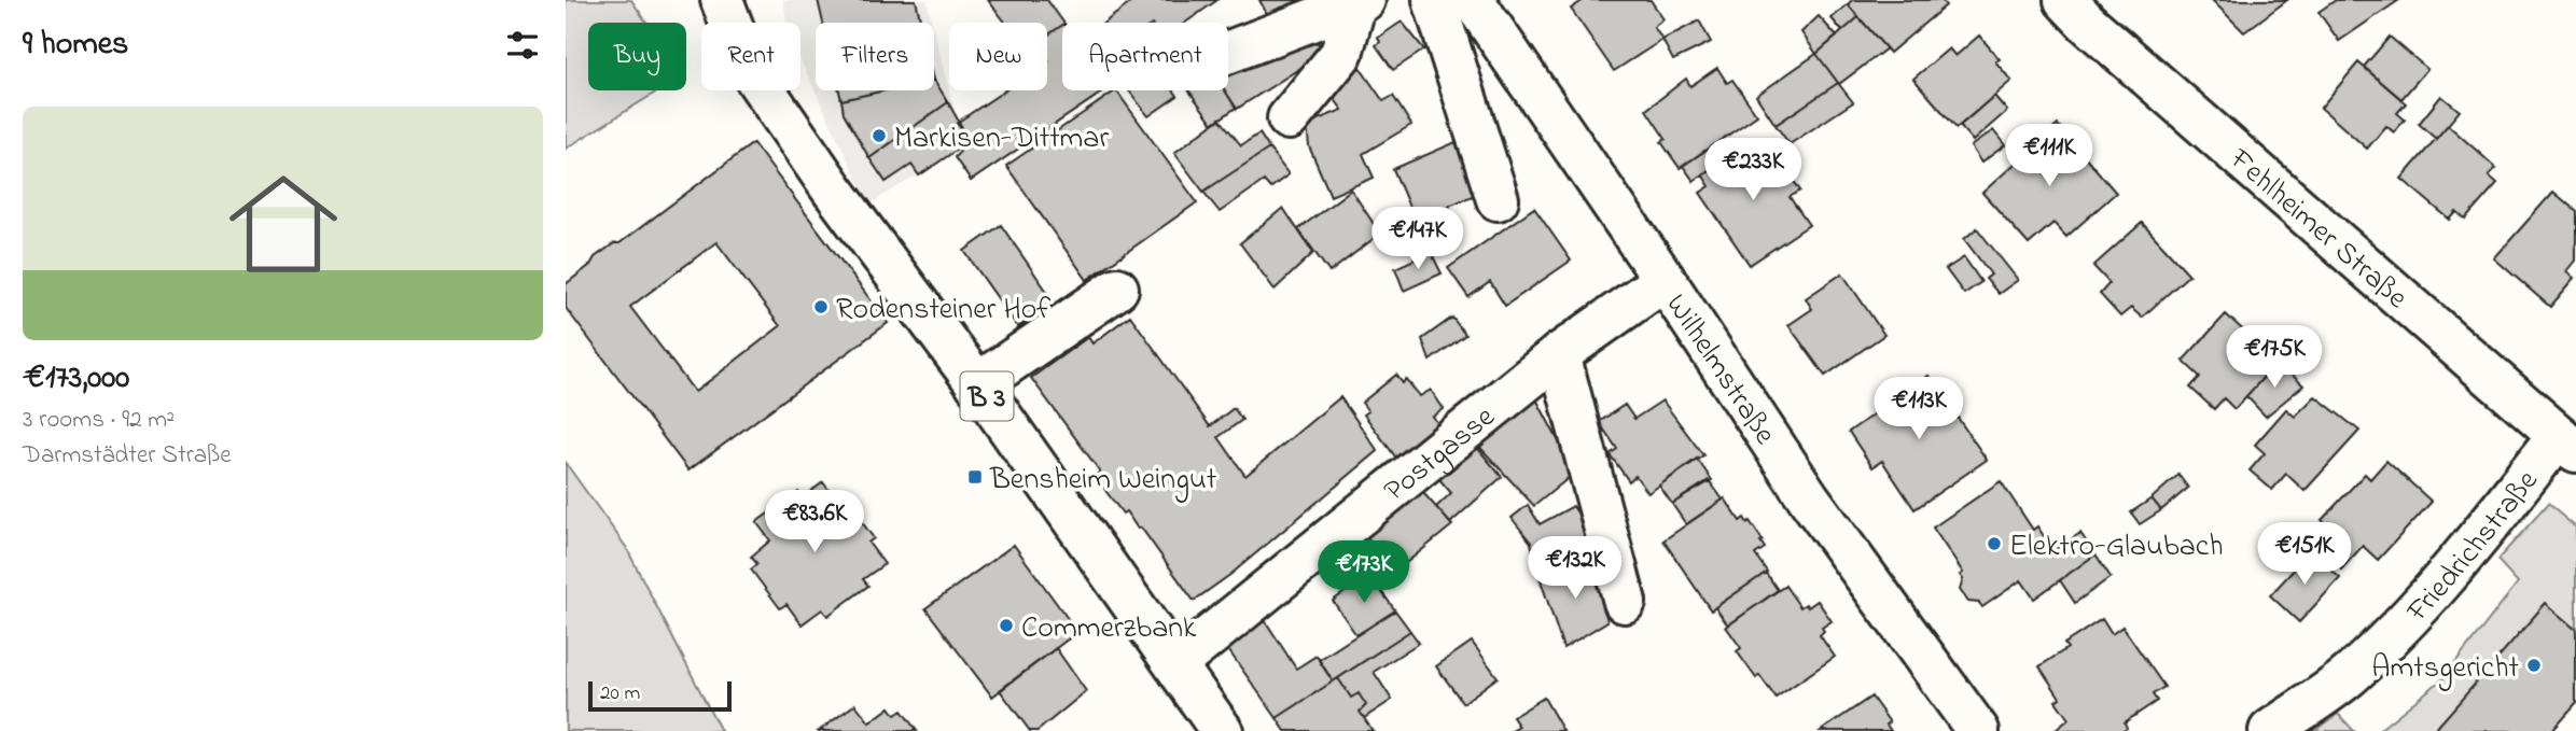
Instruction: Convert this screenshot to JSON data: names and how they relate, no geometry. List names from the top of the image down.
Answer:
{
  "streets": {
    "street": [
      "Fehlheimer Straße",
      "Wilhelmstraße",
      "B 3",
      "Postgasse",
      "Friedrichstraße"
    ]
  },
  "crossings": [
    ["Fehlheimer Straße", "Friedrichstraße"],
    ["Wilhelmstraße", "Postgasse"],
    ["B 3", "Postgasse"]
  ],
  "places": {
    "other": [
      "Markisen-Dittmar",
      "Rodensteiner Hof",
      "Elektro-Glaubach",
      "Commerzbank",
      "Amtsgericht"
    ],
    "transit": ["Bensheim Weingut"]
  },
  "scale_bar": "20 m",
  "page": {
    "heading": "9 homes",
    "chip": [
      "Buy",
      "Rent",
      "Filters",
      "New",
      "Apartment"
    ],
    "list": [
      {
        "name": "€173,000",
        "note": "3 rooms · 92 m² · Darmstädter Straße"
      }
    ],
    "price": [
      "€111K",
      "€233K",
      "€147K",
      "€175K",
      "€113K",
      "€83.6K",
      "€151K",
      "€132K",
      "€173K"
    ],
    "scale": "20 m"
  }
}
